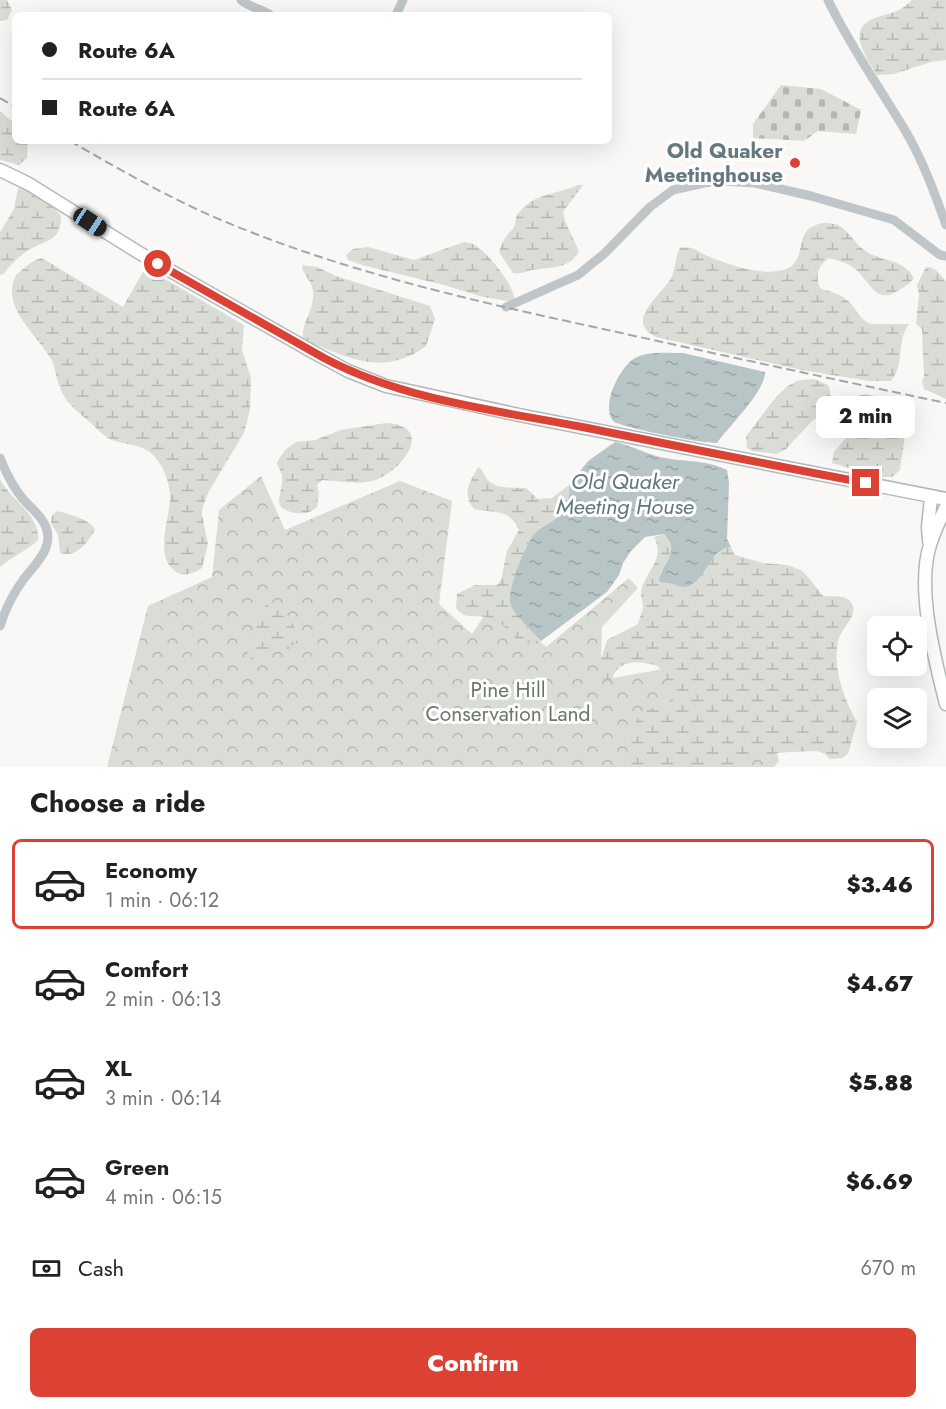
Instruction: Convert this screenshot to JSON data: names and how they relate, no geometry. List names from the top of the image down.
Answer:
{
  "water": ["Old Quaker Meeting House"],
  "parks": ["Pine Hill Conservation Land"],
  "places": ["Old Quaker Meetinghouse"],
  "page": {
    "banner": ["Route 6A", "Route 6A"],
    "bubble": "2 min",
    "heading": "Choose a ride",
    "list": [
      {
        "name": "Economy",
        "note": "1 min · 06:12",
        "value": "$3.46"
      },
      {
        "name": "Comfort",
        "note": "2 min · 06:13",
        "value": "$4.67"
      },
      {
        "name": "XL",
        "note": "3 min · 06:14",
        "value": "$5.88"
      },
      {
        "name": "Green",
        "note": "4 min · 06:15",
        "value": "$6.69"
      }
    ],
    "pay": ["Cash", "670 m"],
    "buttons": "Confirm"
  }
}
